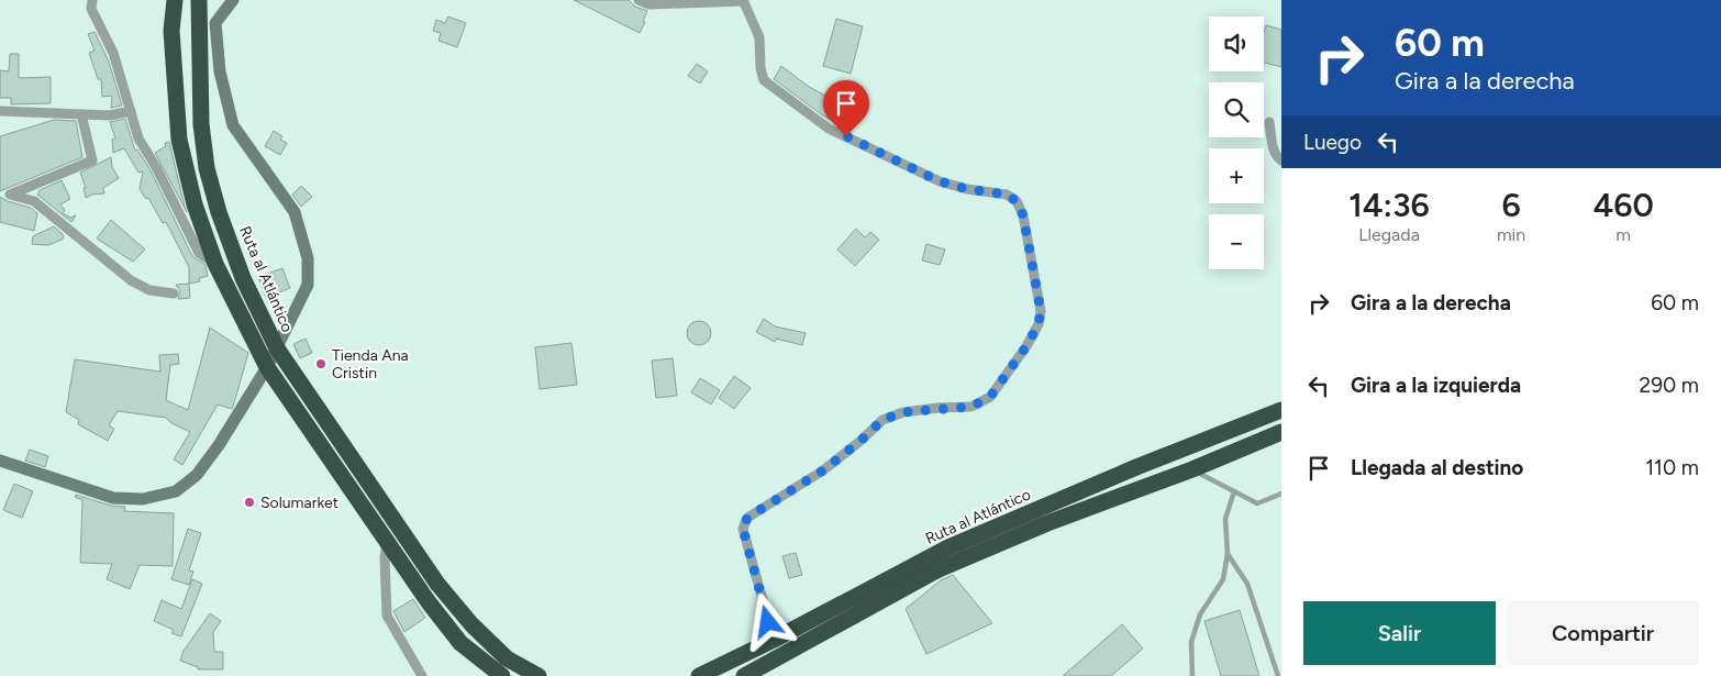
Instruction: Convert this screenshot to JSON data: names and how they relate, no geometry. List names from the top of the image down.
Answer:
{
  "streets": {
    "highway": ["Ruta al Atlántico"]
  },
  "places": ["Tienda Ana Cristin", "Solumarket"],
  "page": {
    "turn": ["60 m", "Gira a la derecha"],
    "map_buttons": ["+", "−"],
    "then": "Luego",
    "eta": [
      "14:36",
      "Llegada",
      "6",
      "min",
      "460",
      "m"
    ],
    "list": [
      {
        "name": "Gira a la derecha",
        "value": "60 m"
      },
      {
        "name": "Gira a la izquierda",
        "value": "290 m"
      },
      {
        "name": "Llegada al destino",
        "value": "110 m"
      }
    ],
    "buttons": ["Salir", "Compartir"]
  }
}
